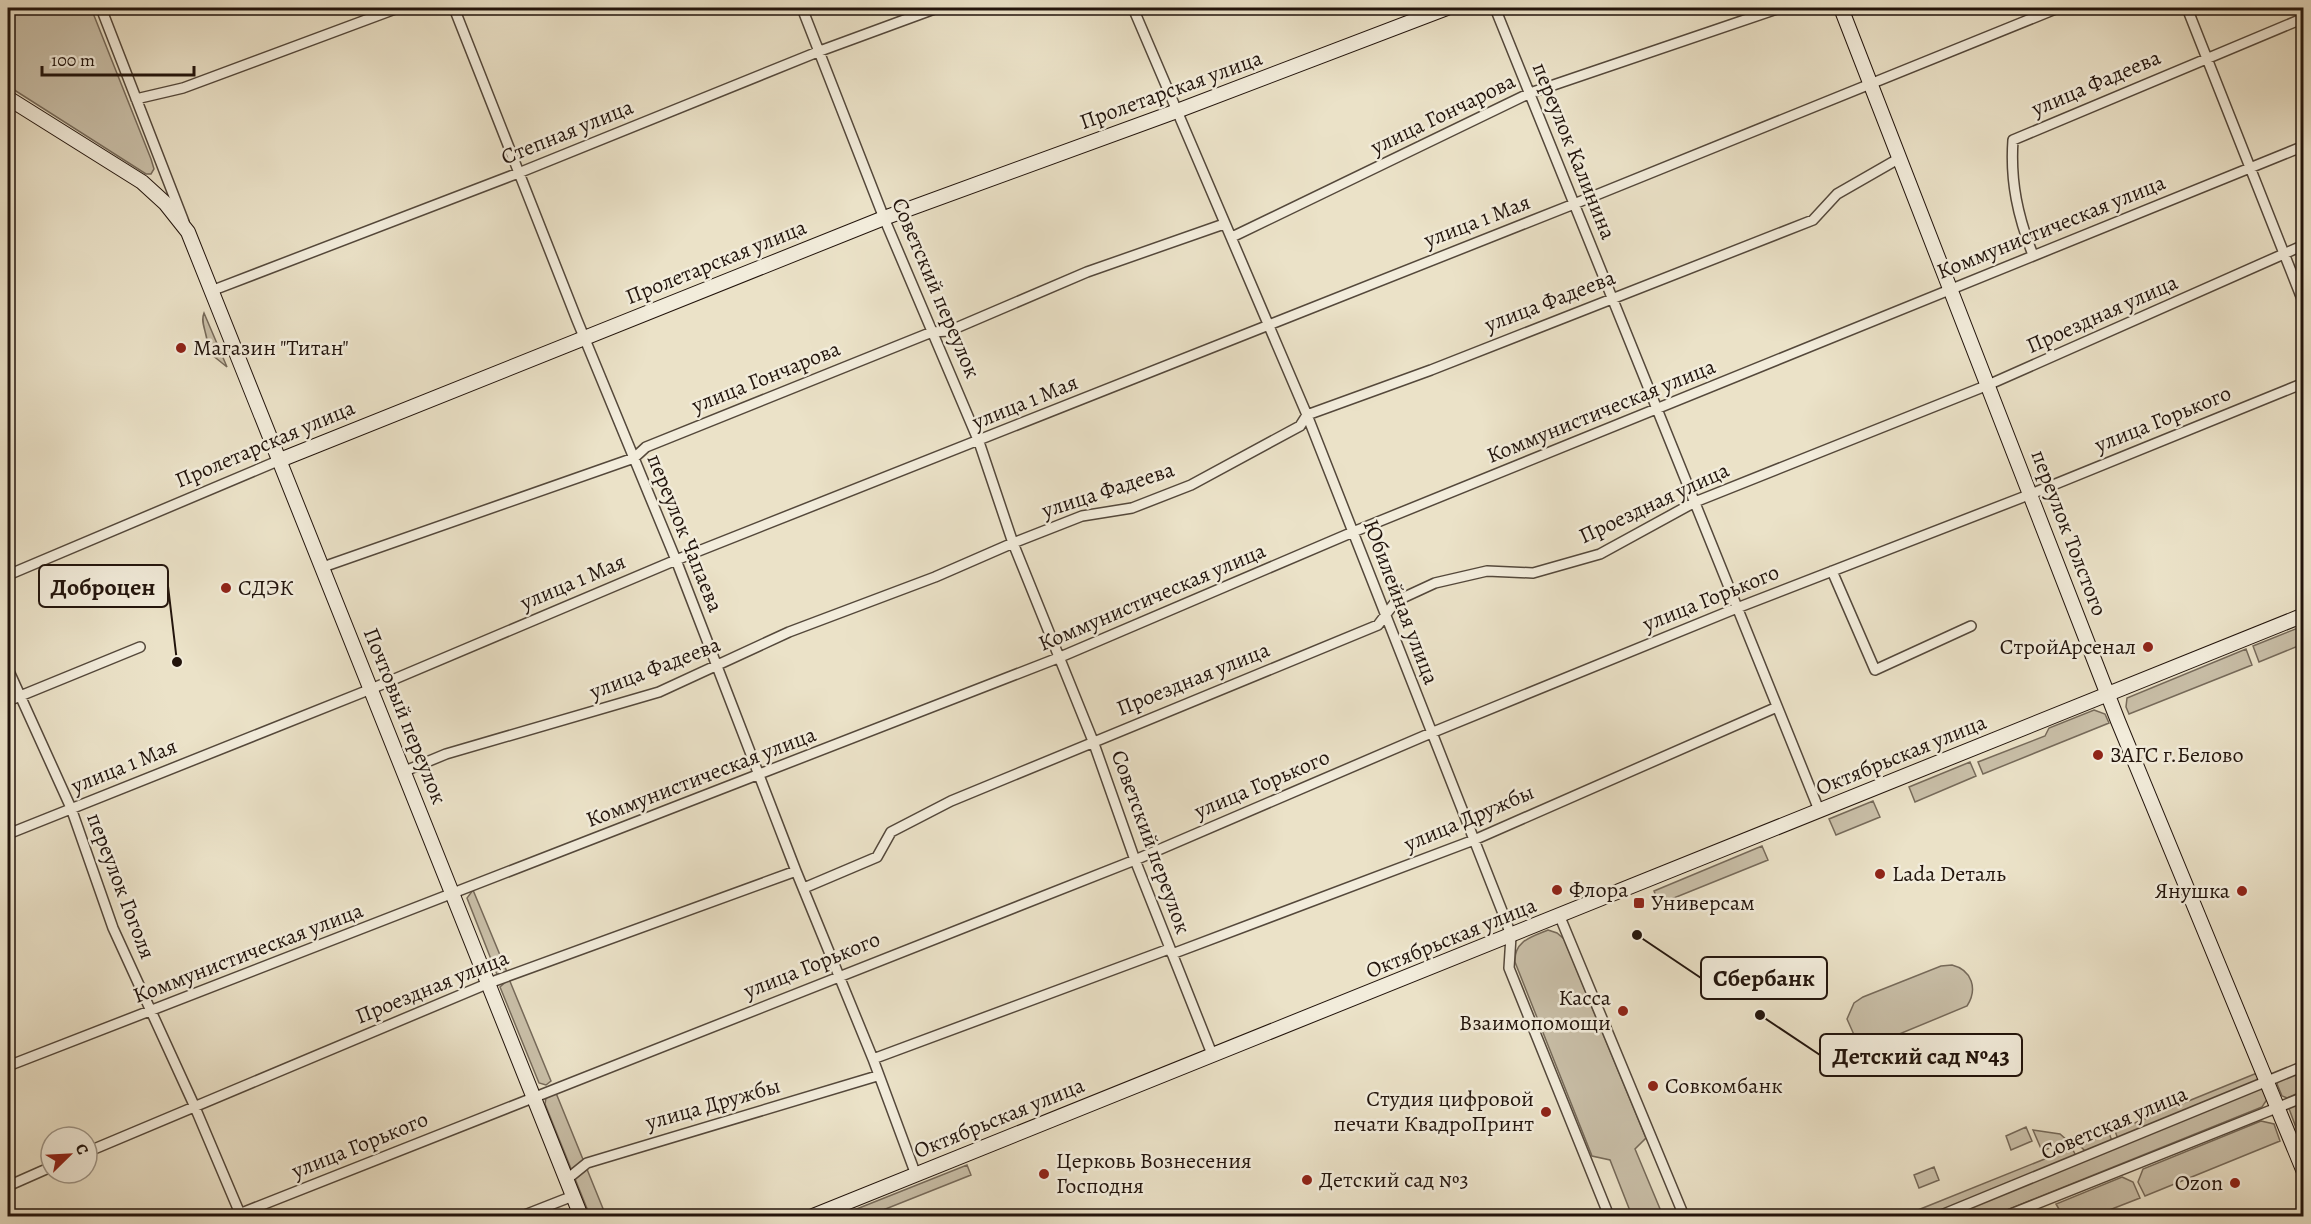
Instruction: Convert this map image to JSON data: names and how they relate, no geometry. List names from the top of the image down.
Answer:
{
  "streets": {
    "street": [
      "улица Фадеева",
      "Пролетарская улица",
      "улица Гончарова",
      "Степная улица",
      "переулок Калинина",
      "улица 1 Мая",
      "Коммунистическая улица",
      "Советский переулок",
      "Проездная улица",
      "улица Горького",
      "переулок Чапаева",
      "переулок Толстого",
      "Юбилейная улица",
      "Почтовый переулок",
      "Октябрьская улица",
      "улица Дружбы",
      "переулок Гоголя",
      "Советская улица"
    ]
  },
  "crossings": [
    ["улица Фадеева", "переулок Калинина"],
    ["улица Фадеева", "Коммунистическая улица"],
    ["улица Фадеева", "Советский переулок"],
    ["улица Фадеева", "переулок Чапаева"],
    ["улица Фадеева", "переулок Толстого"],
    ["улица Фадеева", "Юбилейная улица"],
    ["улица Фадеева", "Почтовый переулок"],
    ["Пролетарская улица", "Советский переулок"],
    ["Пролетарская улица", "переулок Чапаева"],
    ["Пролетарская улица", "Юбилейная улица"],
    ["Пролетарская улица", "Почтовый переулок"],
    ["улица Гончарова", "переулок Калинина"],
    ["улица Гончарова", "Советский переулок"],
    ["улица Гончарова", "переулок Чапаева"],
    ["улица Гончарова", "Юбилейная улица"],
    ["улица Гончарова", "Почтовый переулок"],
    ["Степная улица", "Советский переулок"],
    ["Степная улица", "переулок Чапаева"],
    ["Степная улица", "Почтовый переулок"],
    ["переулок Калинина", "улица 1 Мая"],
    ["переулок Калинина", "Коммунистическая улица"],
    ["переулок Калинина", "Проездная улица"],
    ["переулок Калинина", "улица Горького"],
    ["переулок Калинина", "Октябрьская улица"],
    ["переулок Калинина", "улица Дружбы"],
    ["улица 1 Мая", "Советский переулок"],
    ["улица 1 Мая", "переулок Чапаева"],
    ["улица 1 Мая", "переулок Толстого"],
    ["улица 1 Мая", "Юбилейная улица"],
    ["улица 1 Мая", "Почтовый переулок"],
    ["улица 1 Мая", "переулок Гоголя"],
    ["Коммунистическая улица", "Советский переулок"],
    ["Коммунистическая улица", "переулок Чапаева"],
    ["Коммунистическая улица", "переулок Толстого"],
    ["Коммунистическая улица", "Юбилейная улица"],
    ["Коммунистическая улица", "Почтовый переулок"],
    ["Коммунистическая улица", "переулок Гоголя"],
    ["Советский переулок", "Проездная улица"],
    ["Советский переулок", "улица Горького"],
    ["Советский переулок", "Октябрьская улица"],
    ["Советский переулок", "улица Дружбы"],
    ["Проездная улица", "переулок Чапаева"],
    ["Проездная улица", "переулок Толстого"],
    ["Проездная улица", "Юбилейная улица"],
    ["Проездная улица", "Почтовый переулок"],
    ["Проездная улица", "переулок Гоголя"],
    ["улица Горького", "переулок Чапаева"],
    ["улица Горького", "переулок Толстого"],
    ["улица Горького", "Юбилейная улица"],
    ["улица Горького", "Почтовый переулок"],
    ["улица Горького", "переулок Гоголя"],
    ["переулок Чапаева", "Октябрьская улица"],
    ["переулок Чапаева", "улица Дружбы"],
    ["переулок Толстого", "Октябрьская улица"],
    ["переулок Толстого", "Советская улица"],
    ["Юбилейная улица", "Октябрьская улица"],
    ["Юбилейная улица", "улица Дружбы"],
    ["Почтовый переулок", "улица Дружбы"]
  ],
  "places": {
    "other": [
      "Магазин \"Титан\"",
      "СДЭК",
      "СтройАрсенал",
      "Доброцен",
      "ЗАГС г.Белово",
      "Lada Dеталь",
      "Флора",
      "Янушка",
      "Сбербанк",
      "Касса Взаимопомощи",
      "Детский сад №43",
      "Совкомбанк",
      "Студия цифровой печати КвадроПринт",
      "Церковь Вознесения Господня",
      "Детский сад №3",
      "Ozon"
    ],
    "transit": ["Универсам"]
  },
  "scale_bar": "100 m",
  "north": "top right"
}
